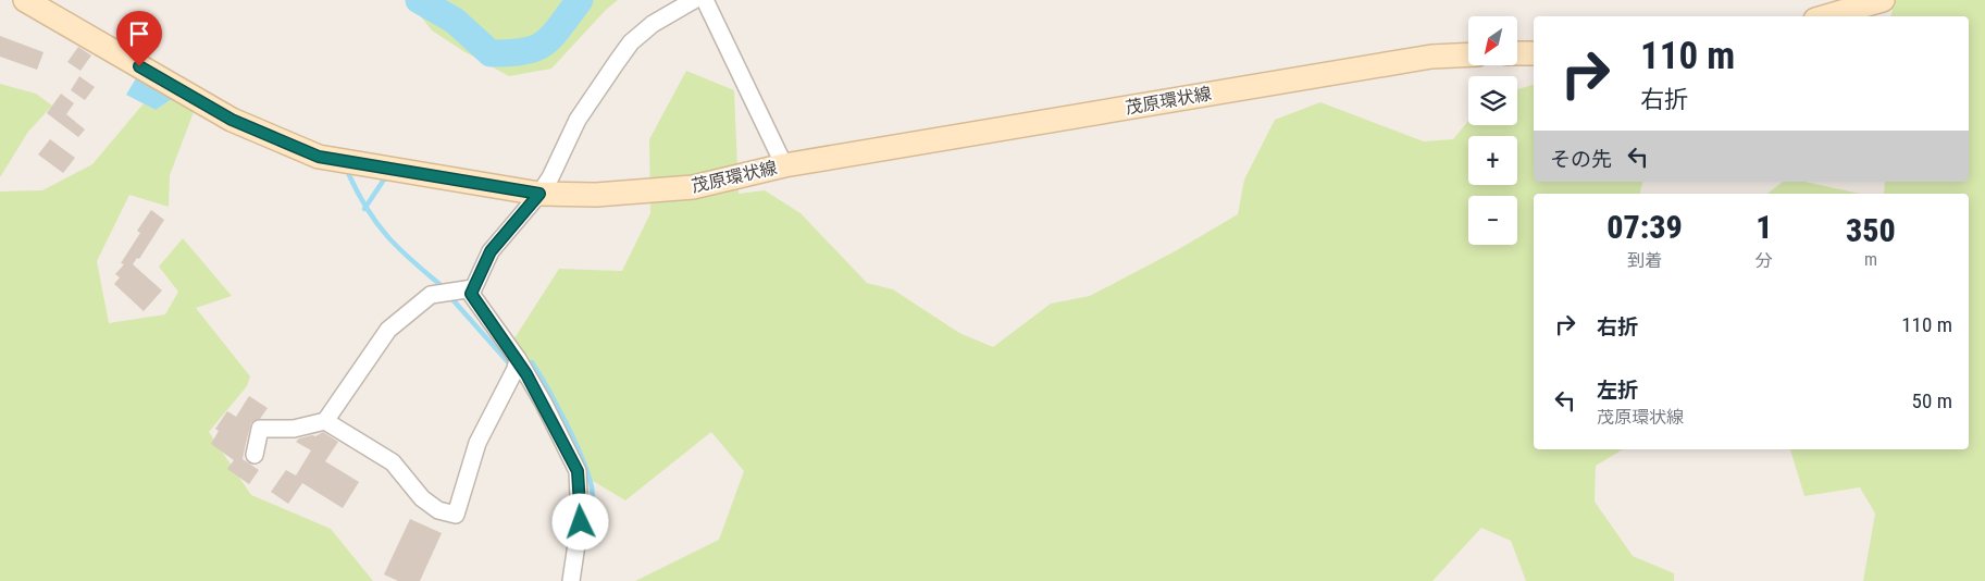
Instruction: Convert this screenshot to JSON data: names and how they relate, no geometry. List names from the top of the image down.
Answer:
{
  "streets": {
    "main road": ["茂原環状線"]
  },
  "north": "bottom left",
  "page": {
    "map_buttons": ["+", "−"],
    "turn": ["110 m", "右折"],
    "then": "その先",
    "eta": [
      "07:39",
      "到着",
      "1",
      "分",
      "350",
      "m"
    ],
    "list": [
      {
        "name": "右折",
        "value": "110 m"
      },
      {
        "name": "左折",
        "note": "茂原環状線",
        "value": "50 m"
      }
    ]
  }
}
